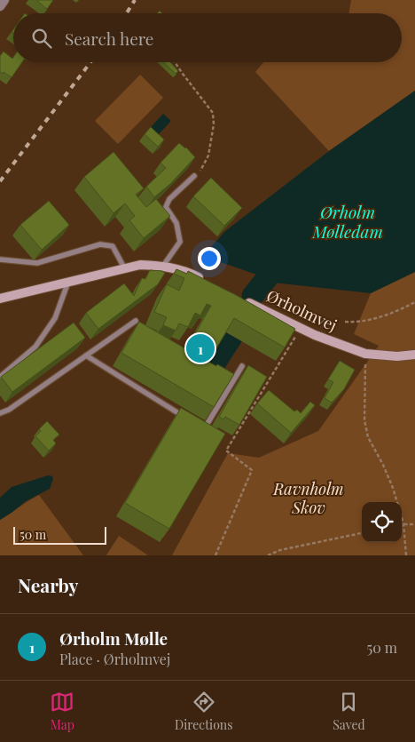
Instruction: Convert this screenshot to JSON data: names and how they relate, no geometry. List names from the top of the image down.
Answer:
{
  "streets": {
    "street": ["Ørholmvej"]
  },
  "water": ["Ørholm Mølledam"],
  "parks": ["Ravnholm Skov"],
  "scale_bar": "50 m",
  "page": {
    "search": "Search here",
    "pins": "1",
    "scale": "50 m",
    "heading": "Nearby",
    "list": [
      {
        "mark": "1",
        "name": "Ørholm Mølle",
        "note": "Place · Ørholmvej",
        "value": "50 m"
      }
    ],
    "nav": ["Map", "Directions", "Saved"]
  }
}
